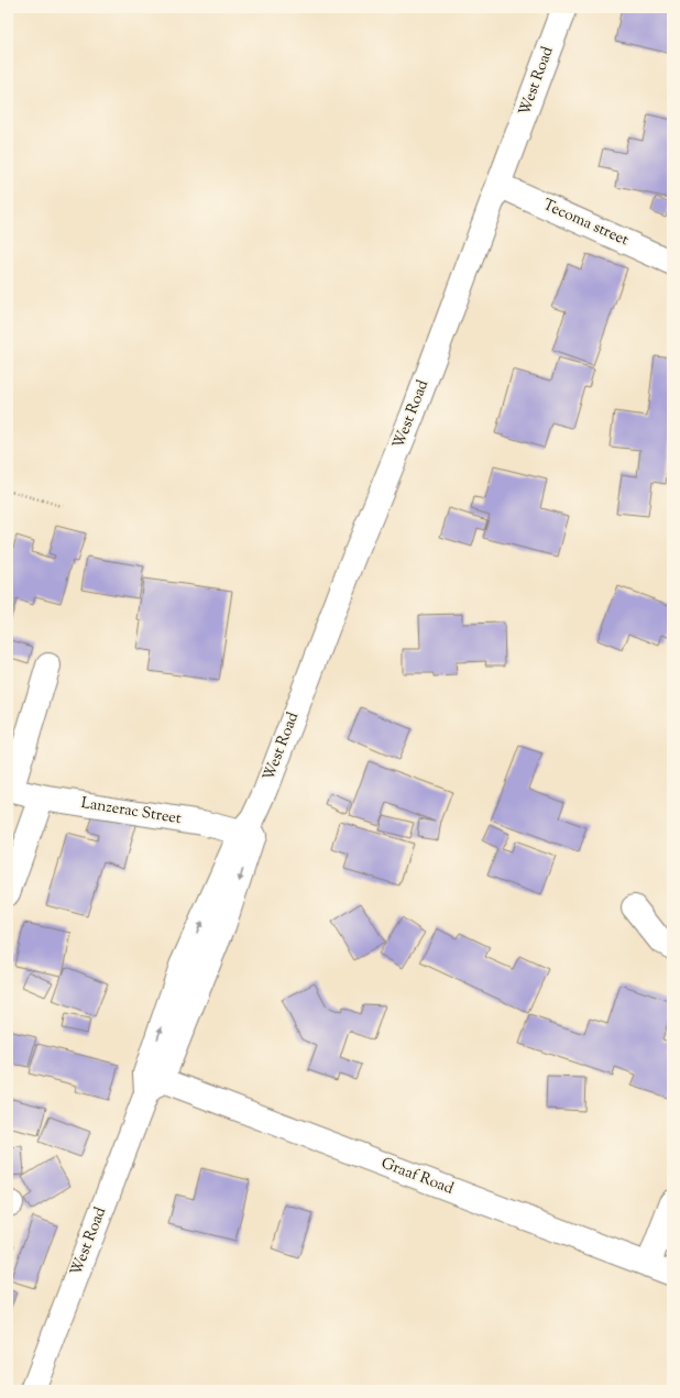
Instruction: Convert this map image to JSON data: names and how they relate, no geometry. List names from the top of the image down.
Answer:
{
  "streets": {
    "street": [
      "West Road",
      "Tecoma street",
      "Lanzerac Street",
      "Graaf Road"
    ]
  },
  "crossings": [
    ["West Road", "Tecoma street"],
    ["West Road", "Lanzerac Street"],
    ["West Road", "Graaf Road"]
  ]
}
